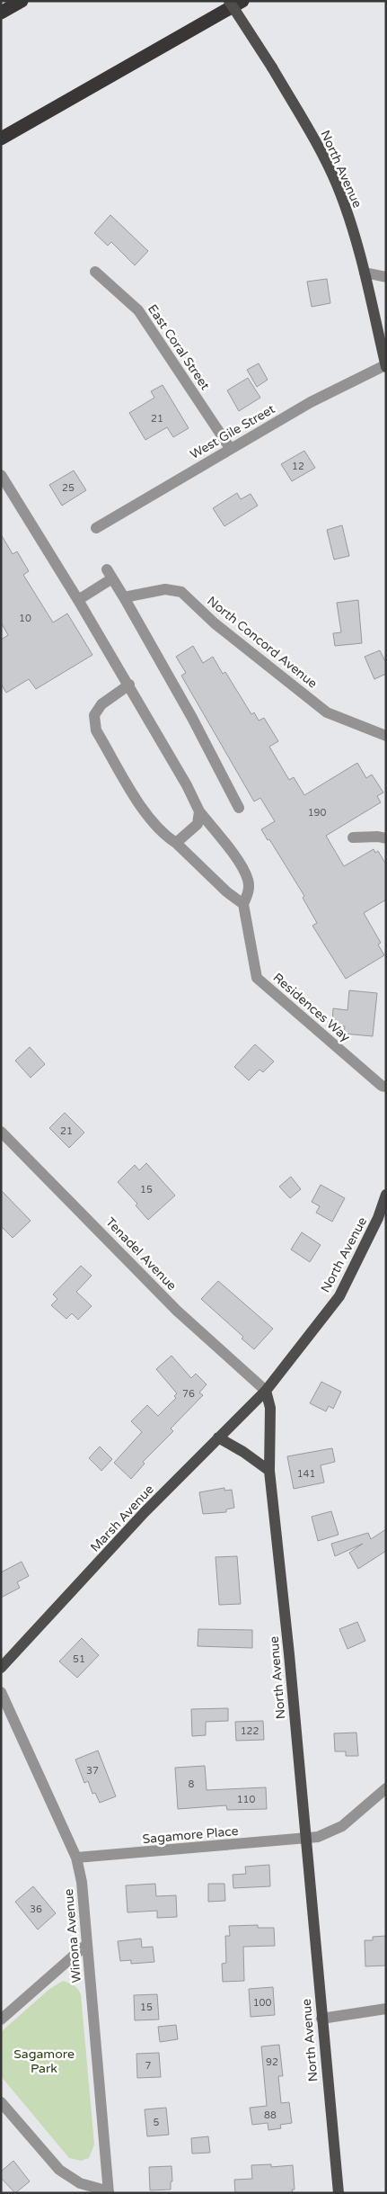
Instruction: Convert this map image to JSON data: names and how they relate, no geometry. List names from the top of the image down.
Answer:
{
  "streets": {
    "main road": ["North Avenue", "Marsh Avenue"],
    "street": [
      "East Coral Street",
      "West Gile Street",
      "North Concord Avenue",
      "Residences Way",
      "Tenadel Avenue",
      "Sagamore Place",
      "Winona Avenue"
    ]
  },
  "crossings": [
    ["North Avenue", "West Gile Street"],
    ["North Avenue", "Tenadel Avenue"],
    ["North Avenue", "Marsh Avenue"],
    ["North Avenue", "Sagamore Place"],
    ["East Coral Street", "West Gile Street"],
    ["Tenadel Avenue", "Marsh Avenue"],
    ["Sagamore Place", "Winona Avenue"]
  ],
  "parks": ["Sagamore Park"],
  "house_numbers": [
    "21",
    "12",
    "25",
    "10",
    "190",
    "21",
    "15",
    "76",
    "141",
    "51",
    "122",
    "37",
    "8",
    "110",
    "36",
    "100",
    "15",
    "92",
    "7",
    "88",
    "5"
  ]
}
